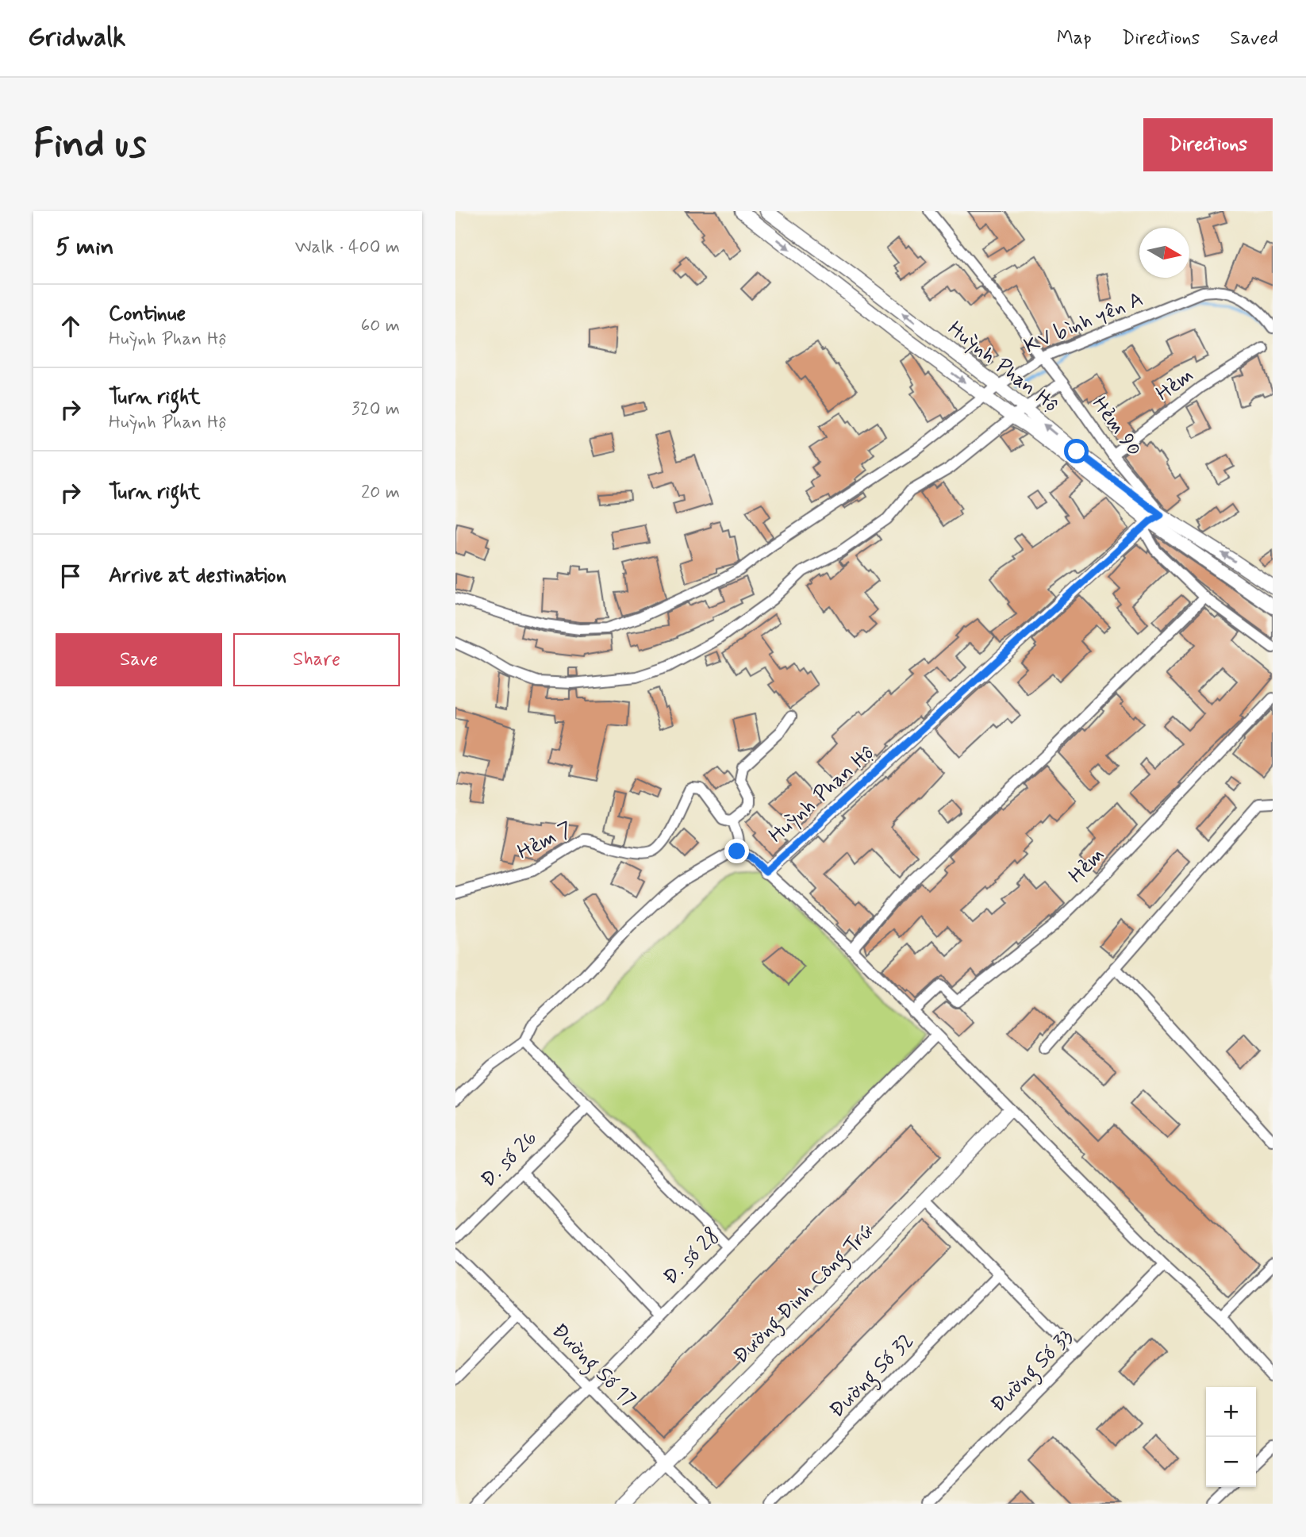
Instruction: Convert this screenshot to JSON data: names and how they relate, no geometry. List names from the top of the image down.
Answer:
{
  "streets": {
    "street": [
      "KV bình yên A",
      "Huỳnh Phan Hộ",
      "Hẻm",
      "Hẻm 90",
      "Hẻm 7",
      "Đ. số 26",
      "Đ. số 28",
      "Đường Đinh Công Trứ",
      "Đường Số 17",
      "Đường Số 33",
      "Đường Số 32"
    ]
  },
  "crossings": [
    ["KV bình yên A", "Huỳnh Phan Hộ"],
    ["KV bình yên A", "Hẻm 90"],
    ["Huỳnh Phan Hộ", "Hẻm 90"],
    ["Hẻm", "Hẻm 90"],
    ["Đ. số 28", "Đường Số 17"],
    ["Đường Đinh Công Trứ", "Đường Số 17"]
  ],
  "north": "right",
  "page": {
    "header": "Gridwalk",
    "nav": ["Map", "Directions", "Saved"],
    "buttons": [
      "Directions",
      ["Save", "Share"]
    ],
    "title": "Find us",
    "heading": ["5 min", "Walk · 400 m"],
    "list": [
      ["Continue", "Huỳnh Phan Hộ", "60 m"],
      ["Turn right", "Huỳnh Phan Hộ", "320 m"],
      ["Turn right", "20 m"],
      "Arrive at destination"
    ],
    "map_buttons": ["+", "−"]
  }
}
